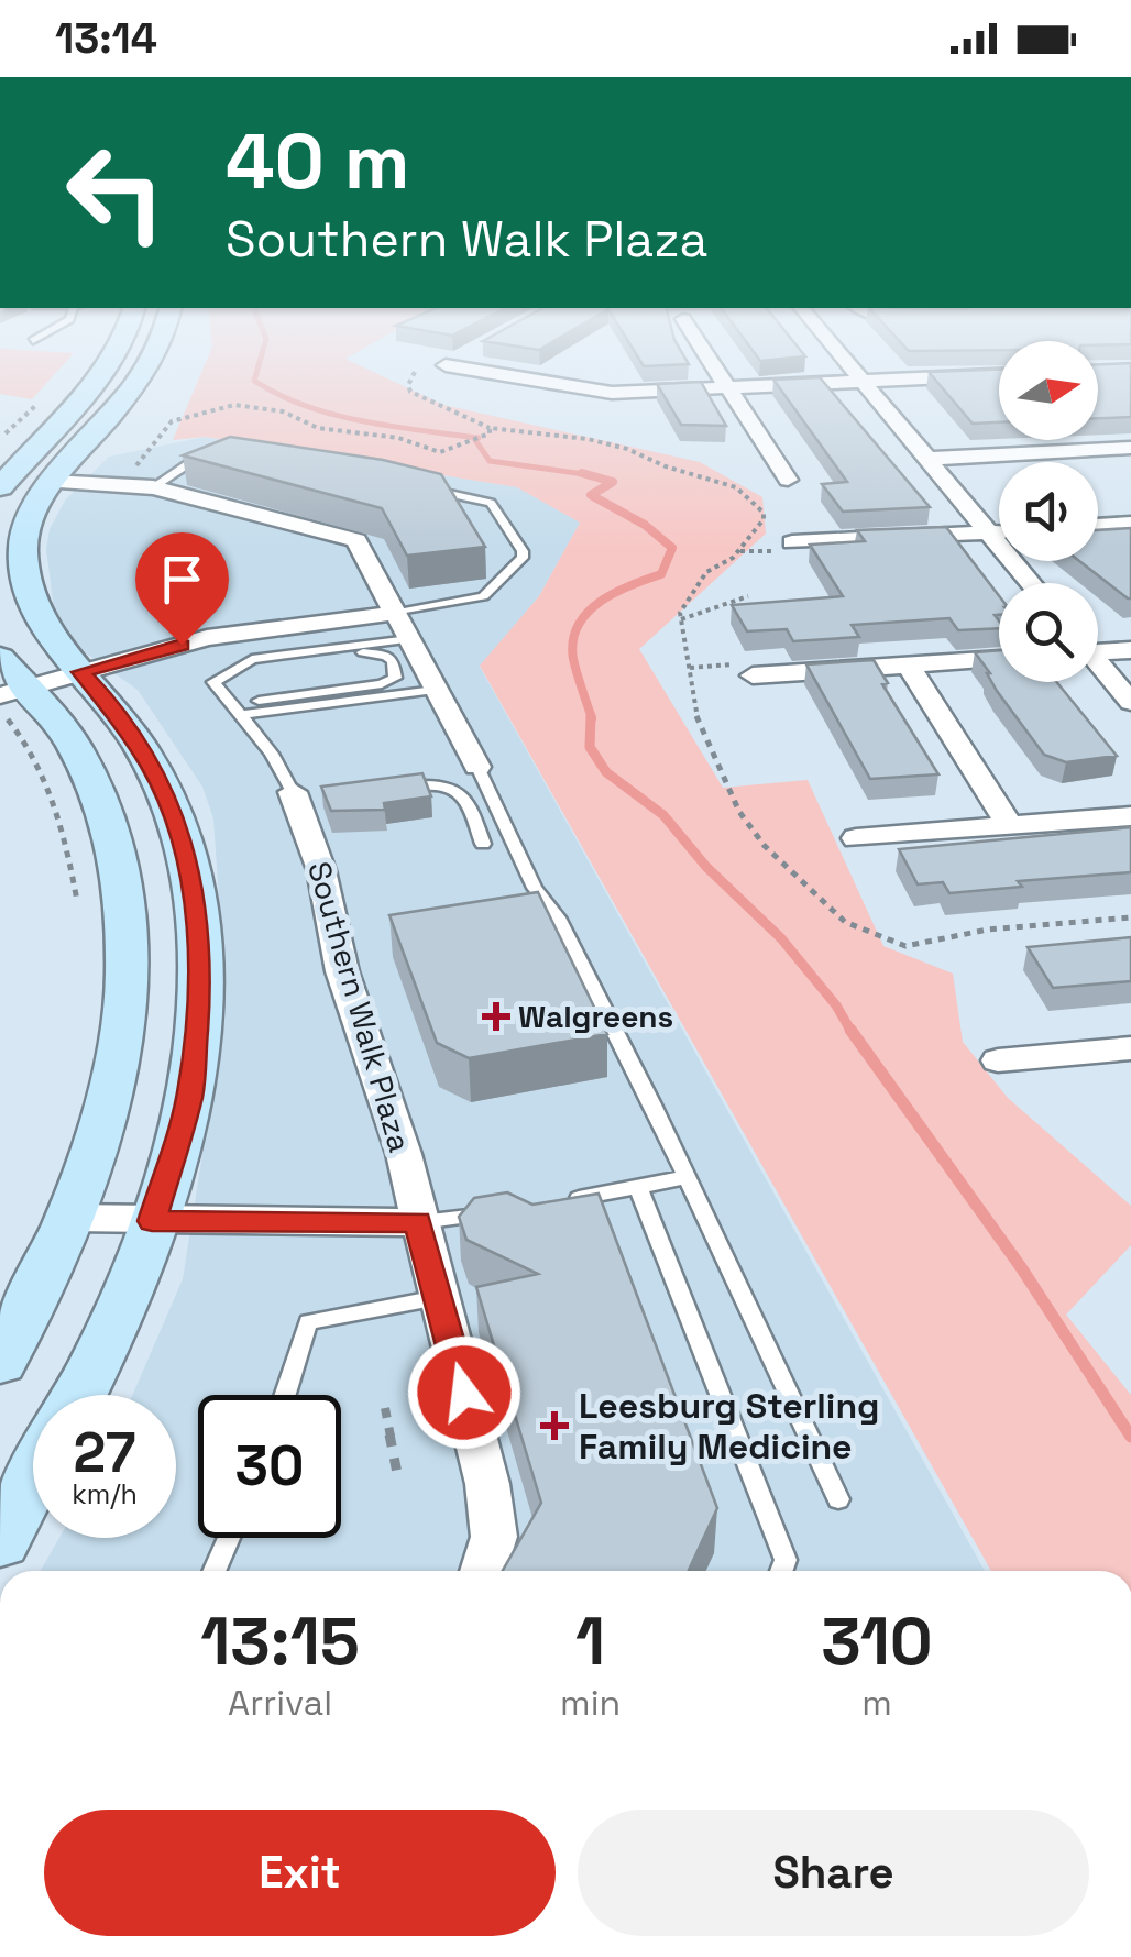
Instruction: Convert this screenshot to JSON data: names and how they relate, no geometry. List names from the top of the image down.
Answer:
{
  "streets": {
    "street": ["Southern Walk Plaza"]
  },
  "places": {
    "health": ["Walgreens", "Leesburg Sterling Family Medicine"]
  },
  "north": "right",
  "page": {
    "status": "13:14",
    "turn": ["40 m", "Southern Walk Plaza"],
    "speed": "27 km/h",
    "limit": "30",
    "eta": [
      "13:15",
      "Arrival",
      "1",
      "min",
      "310",
      "m"
    ],
    "buttons": ["Exit", "Share"]
  }
}
